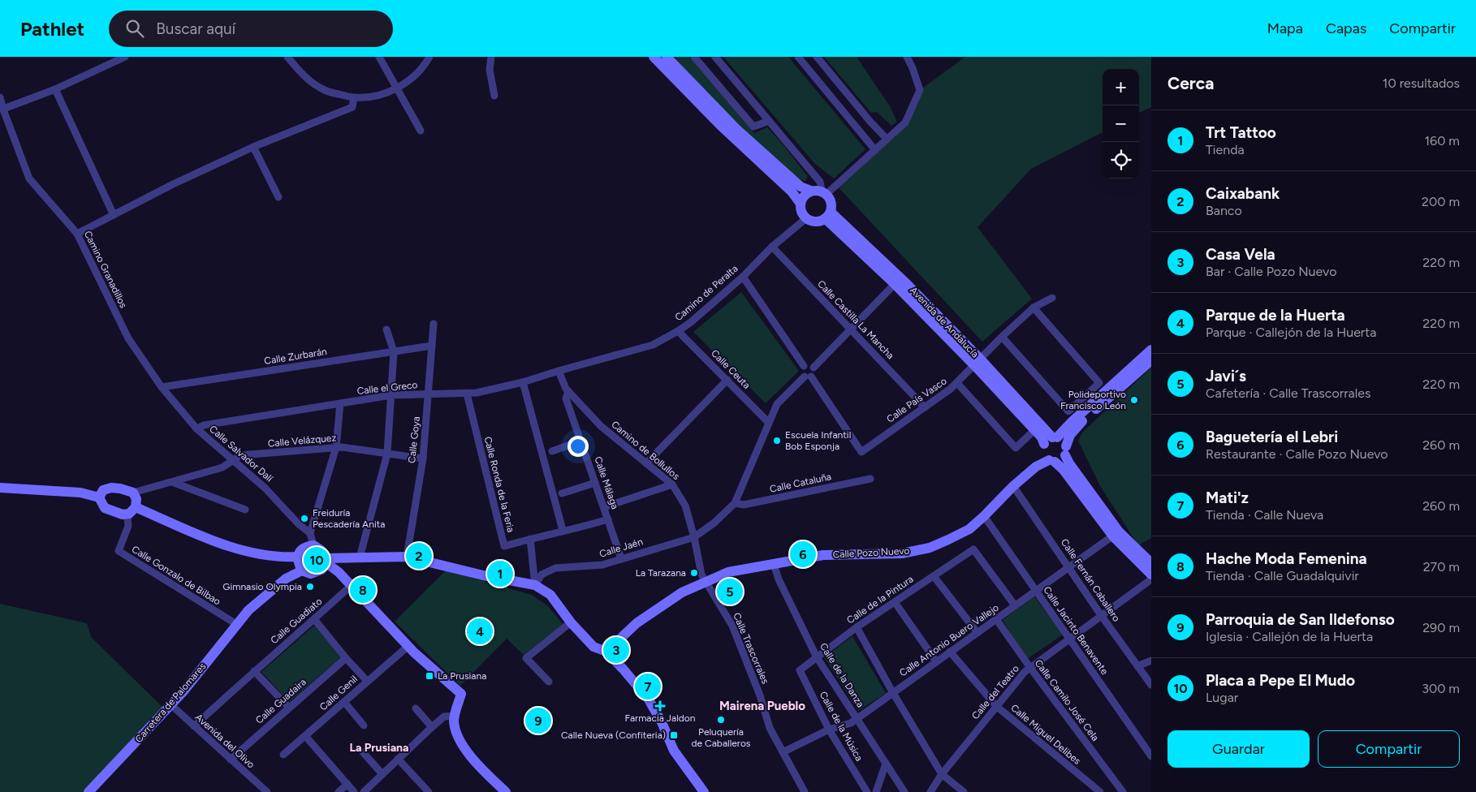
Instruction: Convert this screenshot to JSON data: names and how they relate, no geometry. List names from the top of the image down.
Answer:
{
  "streets": {
    "street": [
      "Camino Granadillos",
      "Camino de Peralta",
      "Calle Castilla La Mancha",
      "Avenida de Andalucía",
      "Calle Zurbarán",
      "Calle Ceuta",
      "Calle el Greco",
      "Calle País Vasco",
      "Calle Goya",
      "Calle Velázquez",
      "Camino de Bollullos",
      "Calle Salvador Dalí",
      "Calle Málaga",
      "Calle Cataluña",
      "Calle Ronda de la Feria",
      "Calle Jaén",
      "Calle Pozo Nuevo",
      "Calle Gonzalo de Bilbao",
      "Calle Fernán Caballero",
      "Calle de la Pintura",
      "Calle Guadiato",
      "Calle Jacinto Benavente",
      "Calle Antonio Buero Vallejo",
      "Calle Trascorrales",
      "Calle de la Danza",
      "Calle del Teatro",
      "Calle Genil",
      "Calle Camilo José Cela",
      "Calle Guadaira",
      "Carretera de Palomares",
      "Calle de la Música",
      "Calle Miguel Delibes",
      "Avenida del Olivo"
    ]
  },
  "crossings": [
    ["Camino Granadillos", "Calle Zurbarán"],
    ["Camino Granadillos", "Calle Salvador Dalí"],
    ["Camino de Peralta", "Calle Castilla La Mancha"],
    ["Camino de Peralta", "Avenida de Andalucía"],
    ["Camino de Peralta", "Calle Ceuta"],
    ["Camino de Peralta", "Calle el Greco"],
    ["Calle Castilla La Mancha", "Calle País Vasco"],
    ["Avenida de Andalucía", "Calle País Vasco"],
    ["Avenida de Andalucía", "Calle Pozo Nuevo"],
    ["Avenida de Andalucía", "Calle Antonio Buero Vallejo"],
    ["Calle Zurbarán", "Calle Goya"],
    ["Calle Zurbarán", "Calle Salvador Dalí"],
    ["Calle el Greco", "Calle Goya"],
    ["Calle el Greco", "Calle Salvador Dalí"],
    ["Calle el Greco", "Calle Ronda de la Feria"],
    ["Calle Goya", "Calle Velázquez"],
    ["Calle Velázquez", "Calle Salvador Dalí"],
    ["Calle Velázquez", "Calle Gonzalo de Bilbao"],
    ["Camino de Bollullos", "Calle Málaga"],
    ["Camino de Bollullos", "Calle Jaén"],
    ["Camino de Bollullos", "Calle Pozo Nuevo"],
    ["Camino de Bollullos", "Calle Trascorrales"],
    ["Calle Málaga", "Calle Ronda de la Feria"],
    ["Calle Málaga", "Calle Jaén"],
    ["Calle Cataluña", "Calle Jaén"],
    ["Calle Pozo Nuevo", "Calle Fernán Caballero"],
    ["Calle Pozo Nuevo", "Calle Jacinto Benavente"],
    ["Calle Pozo Nuevo", "Calle Trascorrales"],
    ["Calle Pozo Nuevo", "Calle de la Danza"],
    ["Calle Gonzalo de Bilbao", "Carretera de Palomares"],
    ["Calle Fernán Caballero", "Calle Antonio Buero Vallejo"],
    ["Calle Fernán Caballero", "Calle del Teatro"],
    ["Calle de la Pintura", "Calle Antonio Buero Vallejo"],
    ["Calle de la Pintura", "Calle de la Danza"],
    ["Calle de la Pintura", "Calle de la Música"],
    ["Calle Guadiato", "Avenida del Olivo"],
    ["Calle Jacinto Benavente", "Calle Antonio Buero Vallejo"],
    ["Calle Jacinto Benavente", "Calle del Teatro"],
    ["Calle Antonio Buero Vallejo", "Calle Trascorrales"],
    ["Calle Antonio Buero Vallejo", "Calle de la Danza"],
    ["Calle Antonio Buero Vallejo", "Calle Camilo José Cela"],
    ["Calle Antonio Buero Vallejo", "Calle de la Música"],
    ["Calle Antonio Buero Vallejo", "Calle Miguel Delibes"],
    ["Calle del Teatro", "Calle Camilo José Cela"],
    ["Calle del Teatro", "Calle Miguel Delibes"],
    ["Calle Guadaira", "Avenida del Olivo"],
    ["Carretera de Palomares", "Avenida del Olivo"]
  ],
  "districts": ["Mairena Pueblo", "La Prusiana"],
  "places": {
    "other": [
      "Polideportivo Francisco León",
      "Escuela Infantil Bob Esponja",
      "Freiduría Pescadería Anita",
      "La Tarazana",
      "Gimnasio Olympia",
      "Peluquería de Caballeros"
    ],
    "transit": ["La Prusiana", "Calle Nueva (Confiteria)"],
    "health": ["Farmacia Jaldon"]
  },
  "page": {
    "header": "Pathlet",
    "search": "Buscar aquí",
    "nav": ["Mapa", "Capas", "Compartir"],
    "heading": ["Cerca", "10 resultados"],
    "map_buttons": ["+", "−"],
    "list": [
      {
        "mark": "1",
        "name": "Trt Tattoo",
        "note": "Tienda",
        "value": "160 m"
      },
      {
        "mark": "2",
        "name": "Caixabank",
        "note": "Banco",
        "value": "200 m"
      },
      {
        "mark": "3",
        "name": "Casa Vela",
        "note": "Bar · Calle Pozo Nuevo",
        "value": "220 m"
      },
      {
        "mark": "4",
        "name": "Parque de la Huerta",
        "note": "Parque · Callejón de la Huerta",
        "value": "220 m"
      },
      {
        "mark": "5",
        "name": "Javi´s",
        "note": "Cafetería · Calle Trascorrales",
        "value": "220 m"
      },
      {
        "mark": "6",
        "name": "Baguetería el Lebri",
        "note": "Restaurante · Calle Pozo Nuevo",
        "value": "260 m"
      },
      {
        "mark": "7",
        "name": "Mati'z",
        "note": "Tienda · Calle Nueva",
        "value": "260 m"
      },
      {
        "mark": "8",
        "name": "Hache Moda Femenina",
        "note": "Tienda · Calle Guadalquivir",
        "value": "270 m"
      },
      {
        "mark": "9",
        "name": "Parroquia de San Ildefonso",
        "note": "Iglesia · Callejón de la Huerta",
        "value": "290 m"
      },
      {
        "mark": "10",
        "name": "Placa a Pepe El Mudo",
        "note": "Lugar",
        "value": "300 m"
      }
    ],
    "pins": [
      "6",
      "2",
      "10",
      "1",
      "8",
      "5",
      "4",
      "3",
      "7",
      "9"
    ],
    "buttons": ["Guardar", "Compartir"]
  }
}
